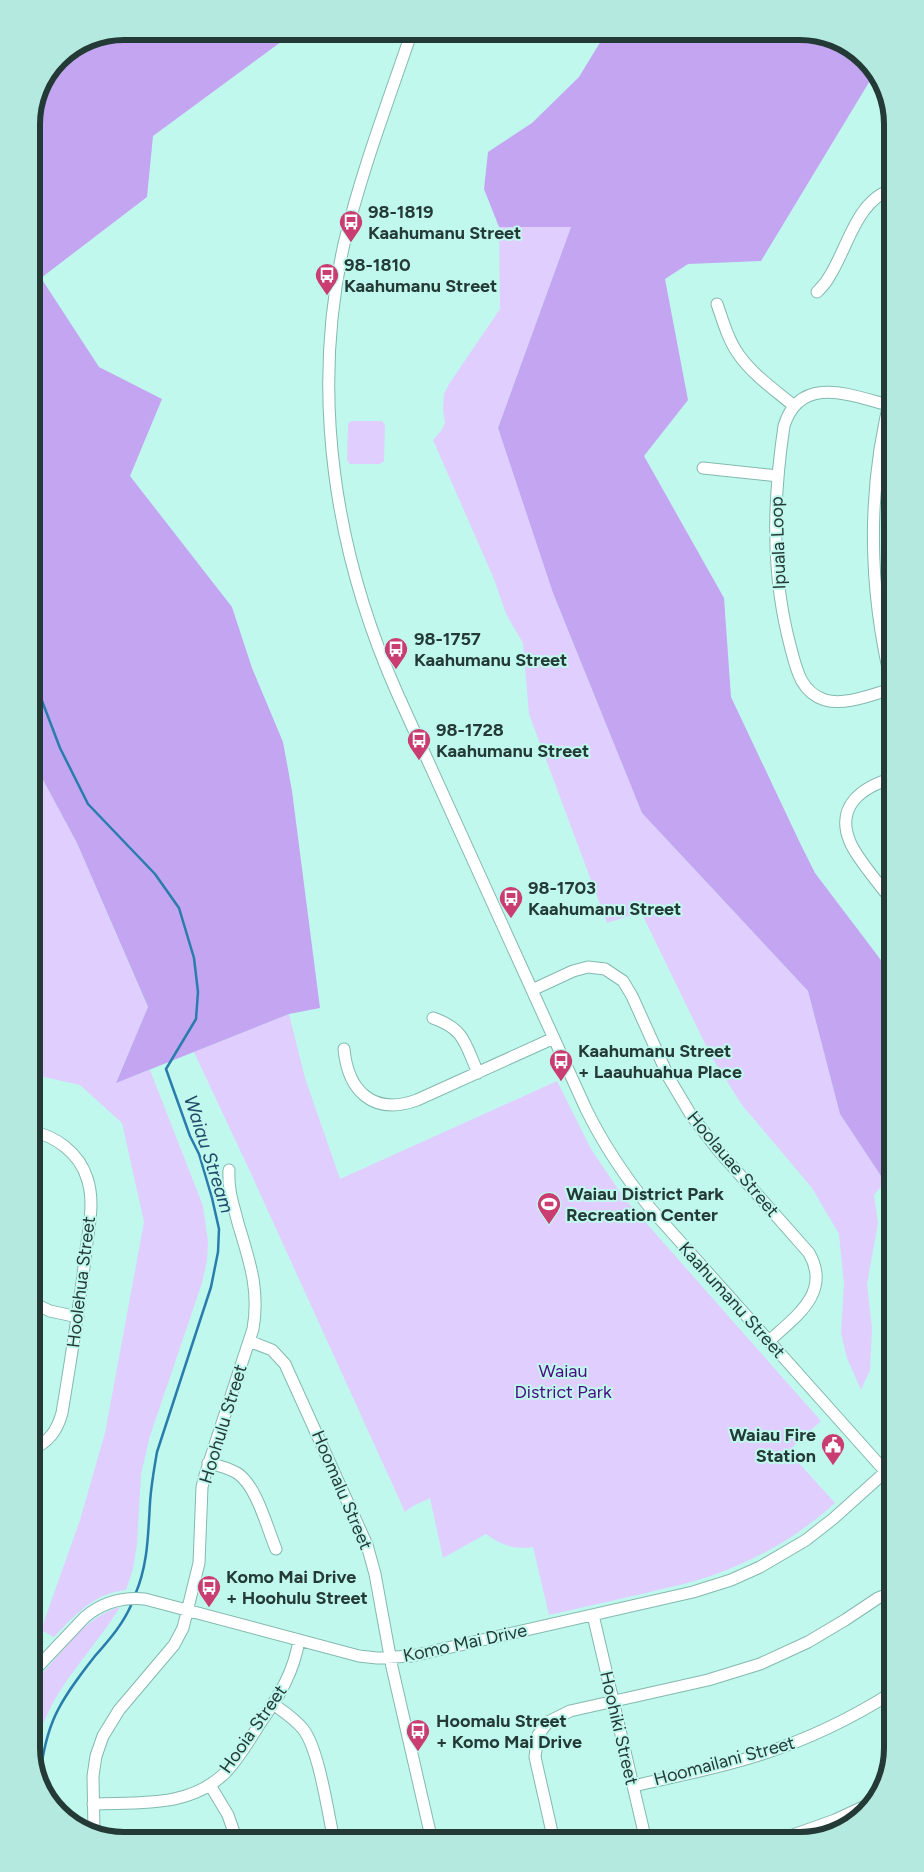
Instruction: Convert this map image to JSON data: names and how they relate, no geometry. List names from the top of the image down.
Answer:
{
  "streets": {
    "street": [
      "Ipuala Loop",
      "Hoolauae Street",
      "Hoolehua Street",
      "Kaahumanu Street",
      "Hoohulu Street",
      "Hoomalu Street",
      "Komo Mai Drive",
      "Hoohiki Street",
      "Hooia Street",
      "Hoomailani Street"
    ]
  },
  "crossings": [
    ["Hoolauae Street", "Kaahumanu Street"],
    ["Hoohulu Street", "Hoomalu Street"],
    ["Hoohulu Street", "Komo Mai Drive"],
    ["Hoohulu Street", "Hooia Street"],
    ["Hoomalu Street", "Komo Mai Drive"],
    ["Komo Mai Drive", "Hoohiki Street"],
    ["Komo Mai Drive", "Hooia Street"],
    ["Hoohiki Street", "Hoomailani Street"]
  ],
  "water": ["Waiau Stream"],
  "parks": ["Waiau District Park"],
  "places": {
    "bus stop": [
      "98-1819 Kaahumanu Street",
      "98-1810 Kaahumanu Street",
      "98-1757 Kaahumanu Street",
      "98-1728 Kaahumanu Street",
      "98-1703 Kaahumanu Street",
      "Kaahumanu Street + Laauhuahua Place",
      "Komo Mai Drive + Hoohulu Street",
      "Hoomalu Street + Komo Mai Drive"
    ],
    "sports": ["Waiau District Park Recreation Center"],
    "public building": ["Waiau Fire Station"]
  }
}
